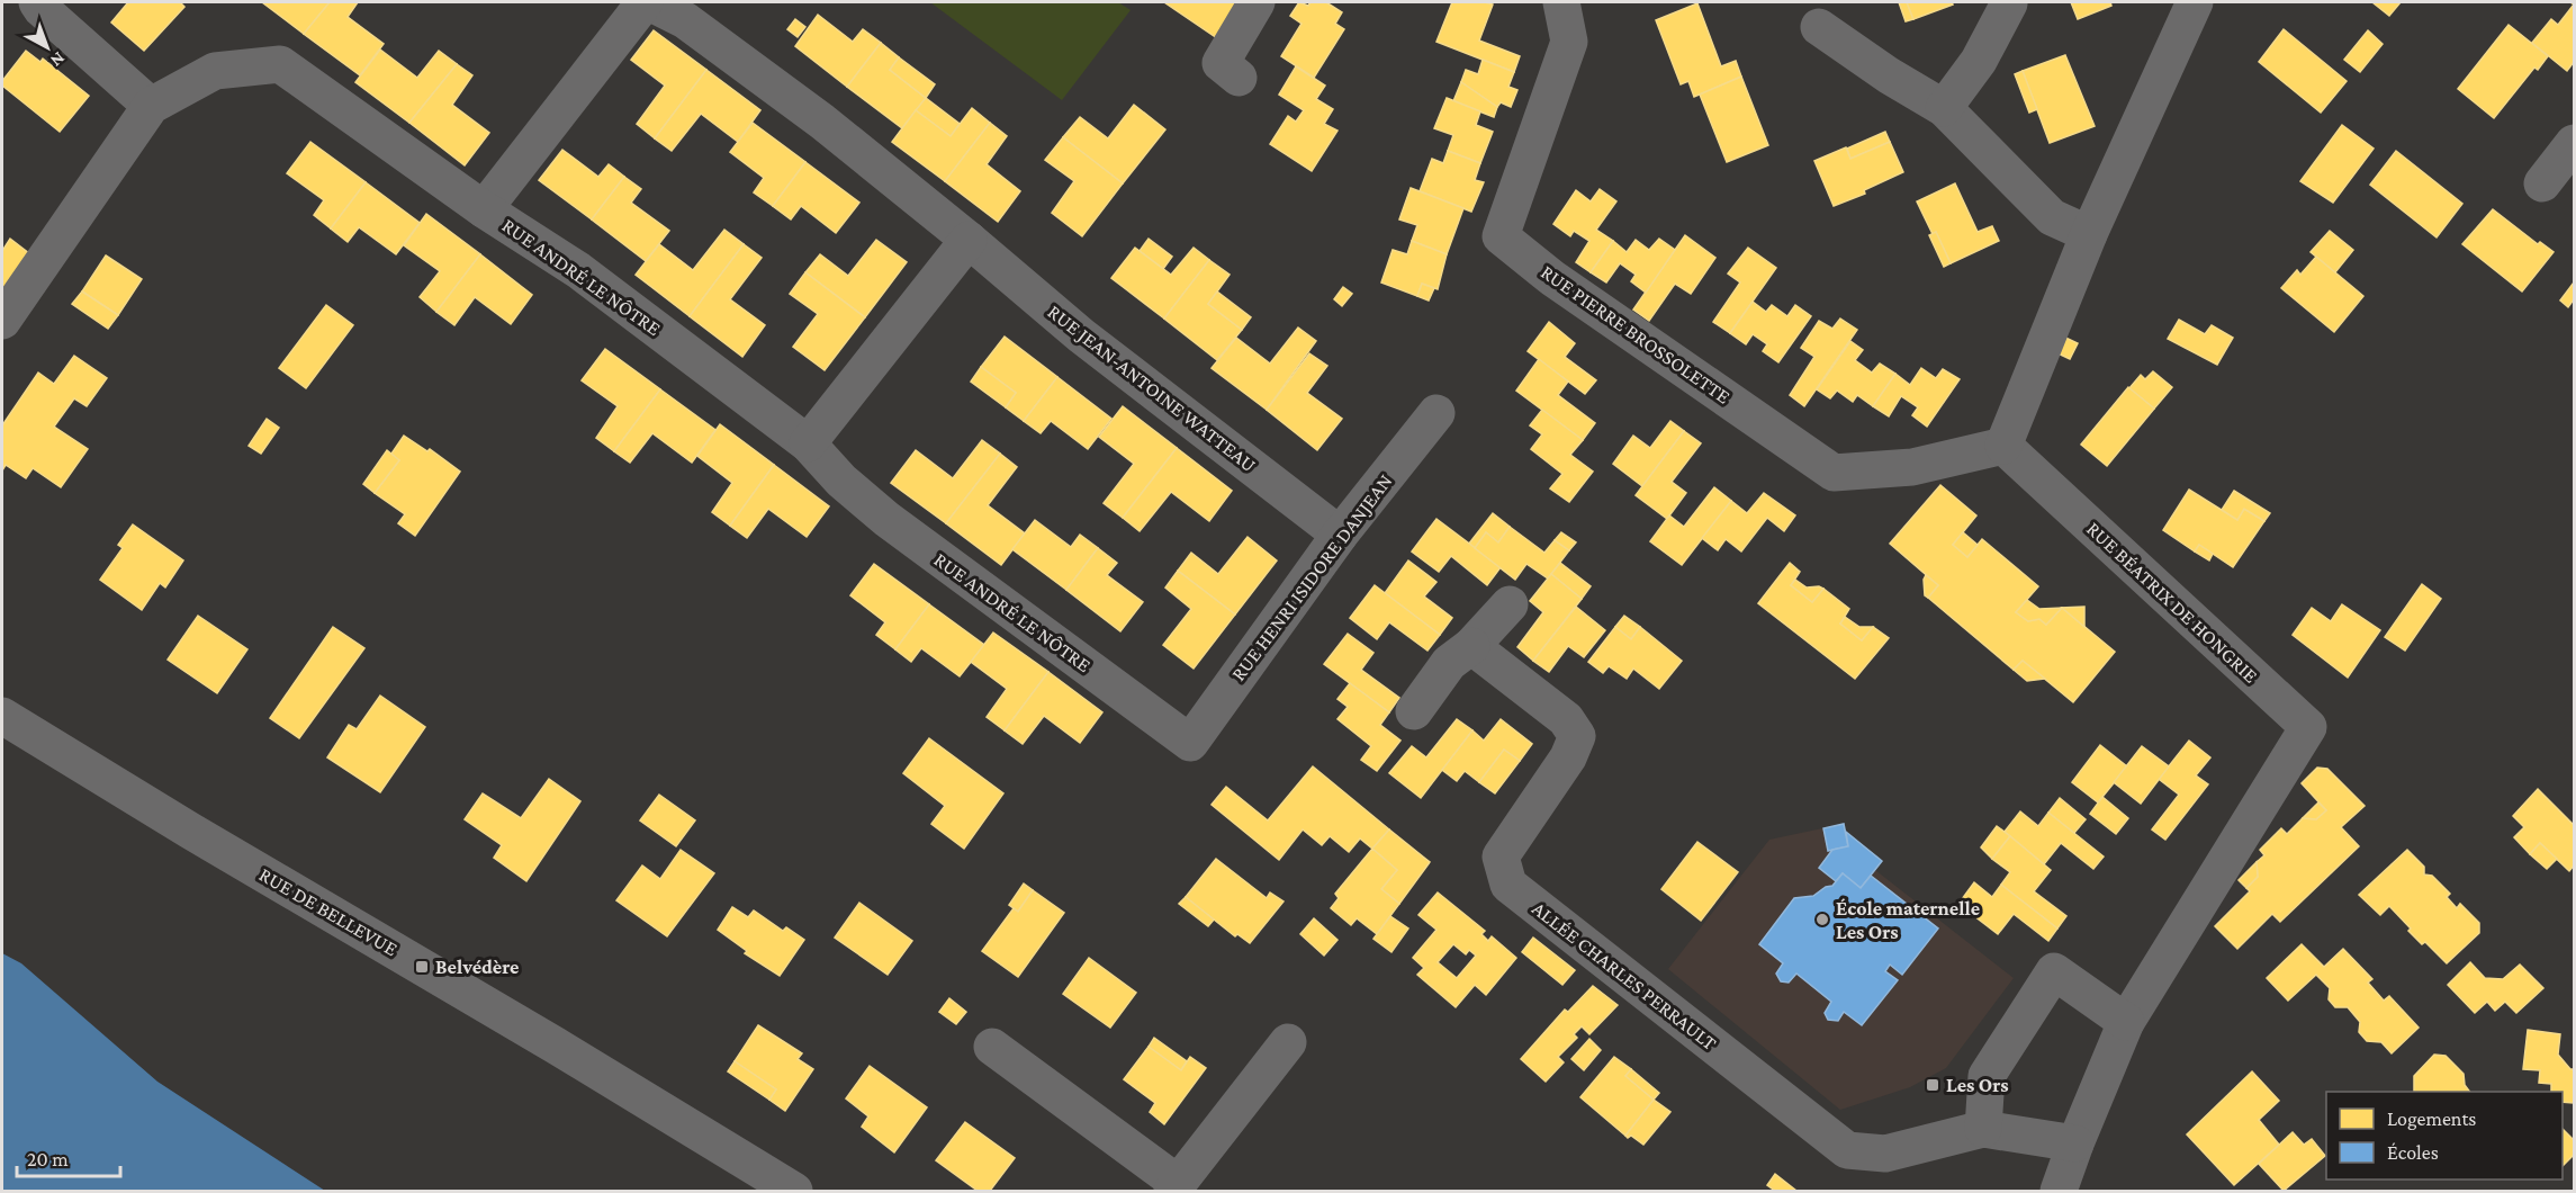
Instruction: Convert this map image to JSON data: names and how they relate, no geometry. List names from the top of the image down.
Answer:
{
  "streets": {
    "street": [
      "RUE ANDRÉ LE NÔTRE",
      "RUE PIERRE BROSSOLETTE",
      "RUE JEAN-ANTOINE WATTEAU",
      "RUE HENRI ISIDORE DANJEAN",
      "RUE BÉATRIX DE HONGRIE",
      "RUE DE BELLEVUE",
      "ALLÉE CHARLES PERRAULT"
    ]
  },
  "crossings": [
    ["RUE ANDRÉ LE NÔTRE", "RUE HENRI ISIDORE DANJEAN"],
    ["RUE PIERRE BROSSOLETTE", "RUE BÉATRIX DE HONGRIE"],
    ["RUE JEAN-ANTOINE WATTEAU", "RUE HENRI ISIDORE DANJEAN"],
    ["RUE BÉATRIX DE HONGRIE", "ALLÉE CHARLES PERRAULT"]
  ],
  "places": {
    "other": ["École maternelle Les Ors"],
    "transit": ["Belvédère", "Les Ors"]
  },
  "legend": ["Logements", "Écoles"],
  "scale_bar": "20 m",
  "north": "bottom right"
}
